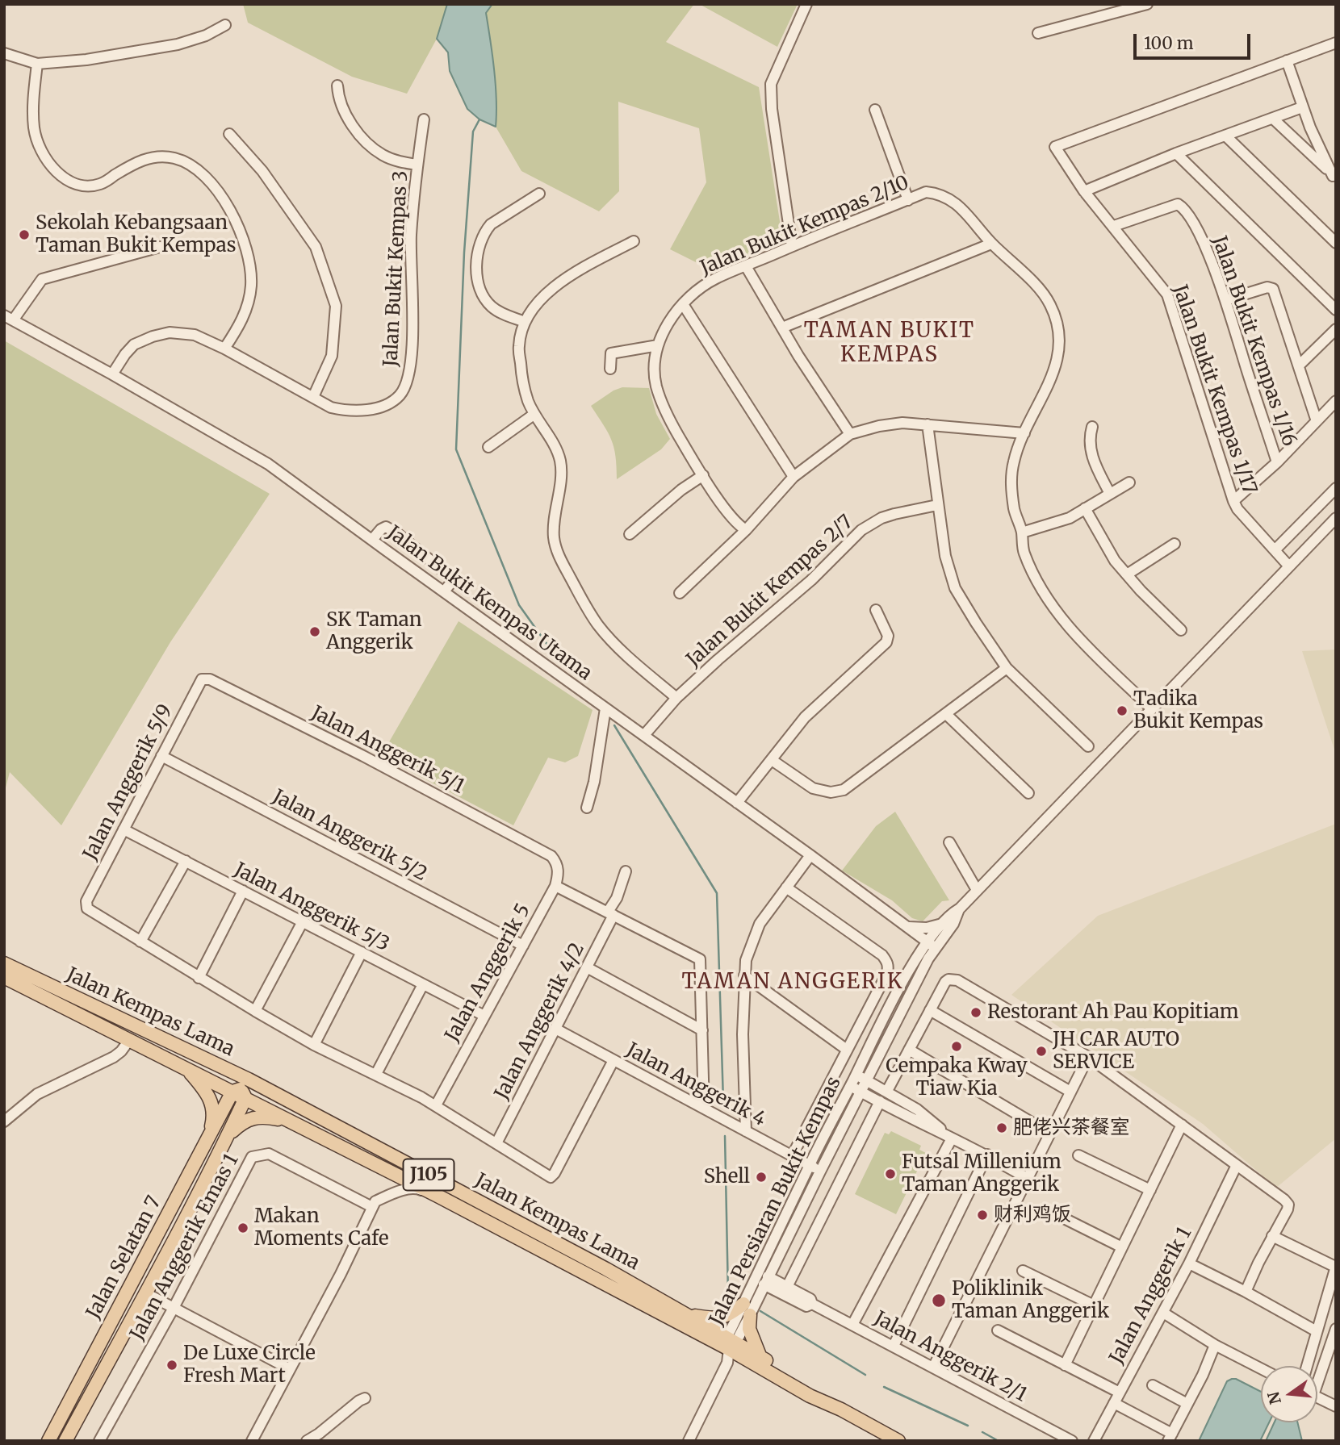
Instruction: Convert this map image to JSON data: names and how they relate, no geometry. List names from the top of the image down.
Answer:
{
  "streets": {
    "main road": ["Jalan Kempas Lama", "J105", "Jalan Selatan 7"],
    "street": [
      "Jalan Bukit Kempas 2/10",
      "Jalan Bukit Kempas 3",
      "Jalan Bukit Kempas 1/16",
      "Jalan Bukit Kempas 1/17",
      "Jalan Bukit Kempas 2/7",
      "Jalan Bukit Kempas Utama",
      "Jalan Anggerik 5/1",
      "Jalan Anggerik 5/9",
      "Jalan Anggerik 5/2",
      "Jalan Anggerik 5/3",
      "Jalan Anggerik 5",
      "Jalan Anggerik 4/2",
      "Jalan Anggerik 4",
      "Jalan Persiaran Bukit Kempas",
      "Jalan Anggerik Emas 1",
      "Jalan Anggerik 1",
      "Jalan Anggerik 2/1"
    ]
  },
  "crossings": [
    ["Jalan Bukit Kempas 3", "Jalan Bukit Kempas Utama"],
    ["Jalan Bukit Kempas 1/16", "Jalan Bukit Kempas 1/17"],
    ["Jalan Bukit Kempas 1/17", "Jalan Persiaran Bukit Kempas"],
    ["Jalan Bukit Kempas 2/7", "Jalan Bukit Kempas Utama"],
    ["Jalan Bukit Kempas Utama", "Jalan Persiaran Bukit Kempas"],
    ["Jalan Anggerik 5/1", "Jalan Anggerik 5/9"],
    ["Jalan Anggerik 5/1", "Jalan Anggerik 5"],
    ["Jalan Anggerik 5/9", "Jalan Anggerik 5/2"],
    ["Jalan Anggerik 5/9", "Jalan Anggerik 5/3"],
    ["Jalan Anggerik 5/2", "Jalan Anggerik 5"],
    ["Jalan Anggerik 5/3", "Jalan Anggerik 5"],
    ["Jalan Kempas Lama", "Jalan Persiaran Bukit Kempas"],
    ["Jalan Kempas Lama", "Jalan Selatan 7"],
    ["Jalan Anggerik 4/2", "Jalan Anggerik 4"],
    ["Jalan Anggerik 4", "Jalan Persiaran Bukit Kempas"],
    ["Jalan Persiaran Bukit Kempas", "Jalan Anggerik 2/1"]
  ],
  "districts": ["TAMAN BUKIT KEMPAS", "TAMAN ANGGERIK"],
  "places": [
    "Sekolah Kebangsaan Taman Bukit Kempas",
    "SK Taman Anggerik",
    "Tadika Bukit Kempas",
    "Restorant Ah Pau Kopitiam",
    "Cempaka Kway Tiaw Kia",
    "JH CAR AUTO SERVICE",
    "肥佬兴茶餐室",
    "Futsal Millenium Taman Anggerik",
    "Shell",
    "财利鸡饭",
    "Makan Moments Cafe",
    "Poliklinik Taman Anggerik",
    "De Luxe Circle Fresh Mart"
  ],
  "scale_bar": "100 m",
  "north": "left"
}
